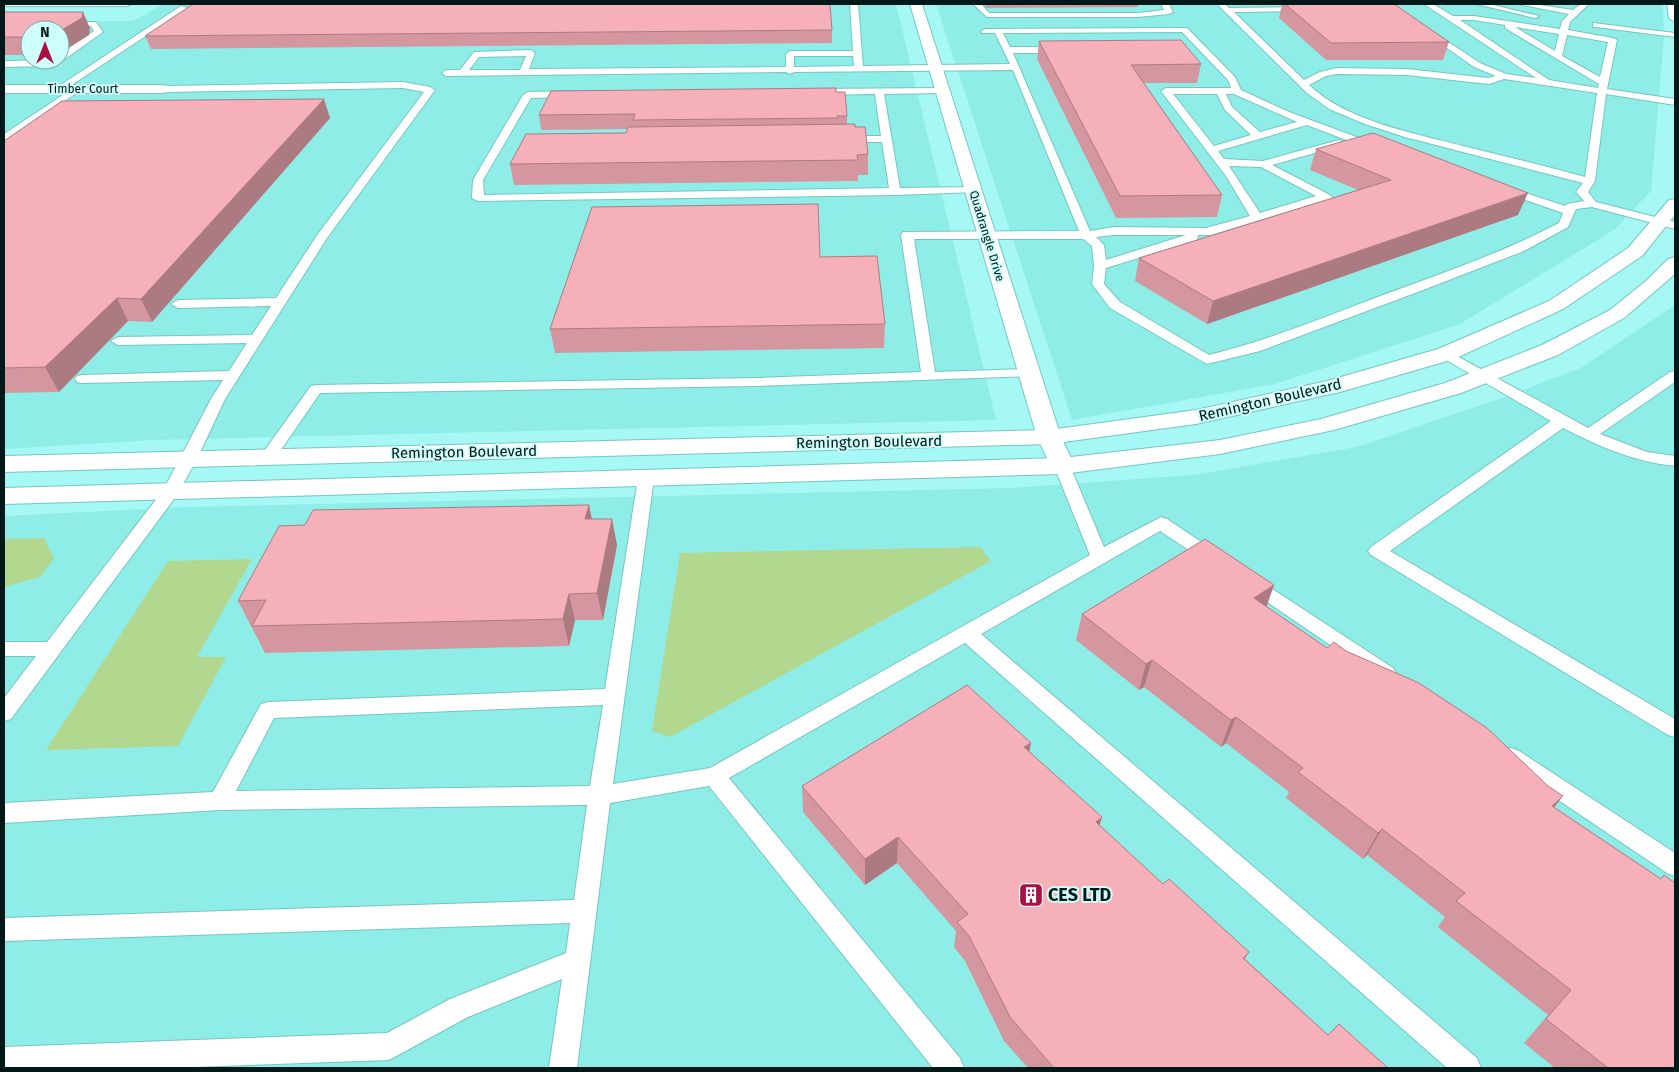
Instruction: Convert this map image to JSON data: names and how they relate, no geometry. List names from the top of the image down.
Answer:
{
  "streets": {
    "street": ["Timber Court", "Quadrangle Drive", "Remington Boulevard"]
  },
  "crossings": [
    ["Quadrangle Drive", "Remington Boulevard"]
  ],
  "places": {
    "building": ["CES LTD"]
  },
  "north": "top"
}
